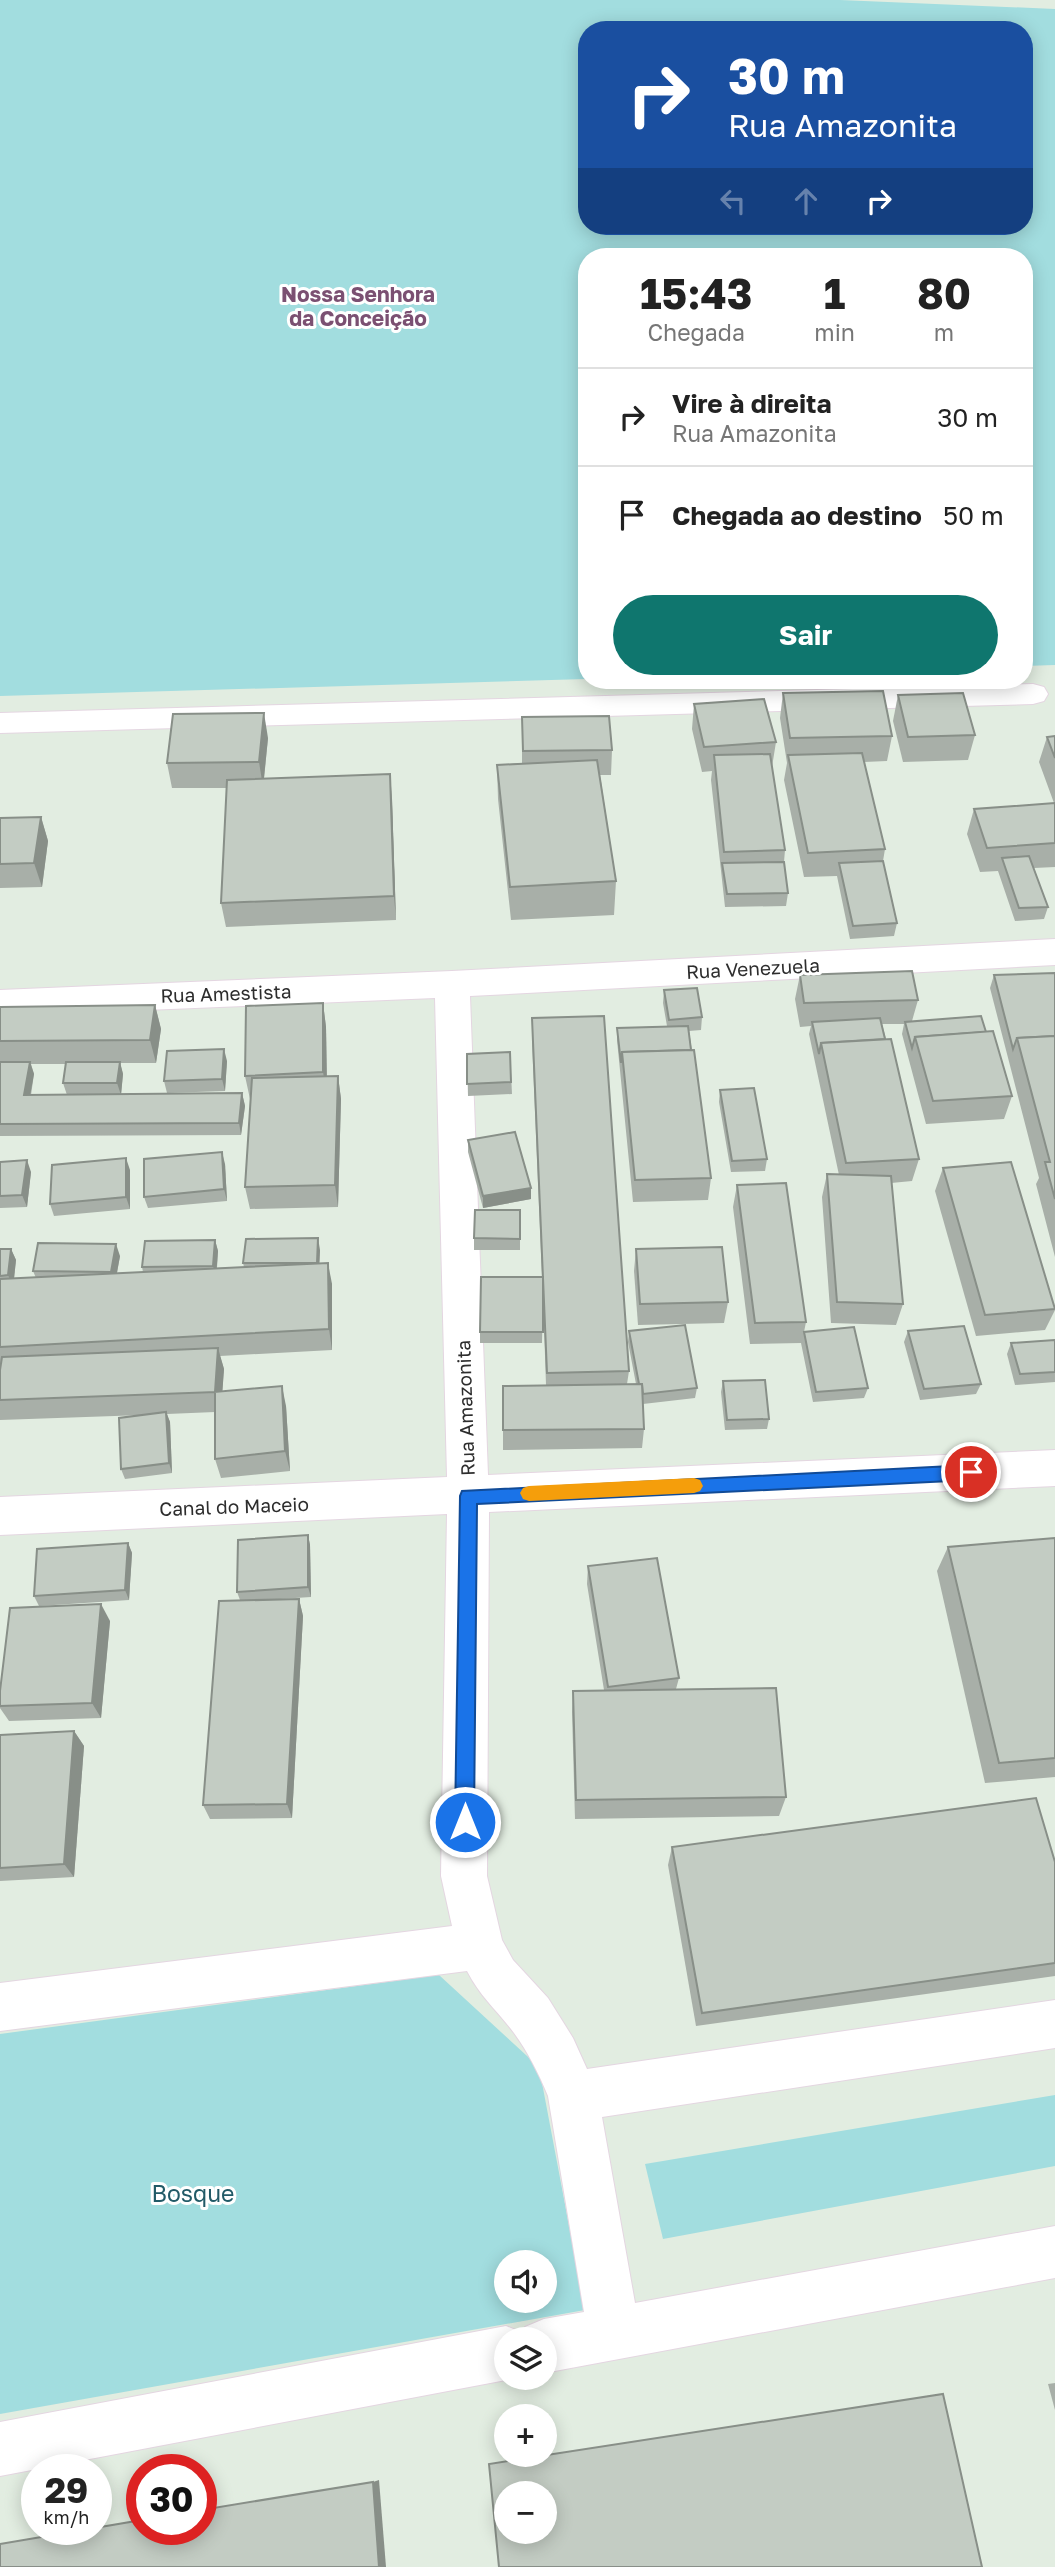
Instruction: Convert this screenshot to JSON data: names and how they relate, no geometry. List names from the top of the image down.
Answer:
{
  "streets": {
    "street": [
      "Rua Venezuela",
      "Rua Amestista",
      "Rua Amazonita",
      "Canal do Maceio"
    ]
  },
  "crossings": [
    ["Rua Venezuela", "Rua Amestista"],
    ["Rua Venezuela", "Rua Amazonita"],
    ["Rua Amestista", "Rua Amazonita"],
    ["Rua Amazonita", "Canal do Maceio"]
  ],
  "districts": ["Nossa Senhora da Conceição"],
  "parks": ["Bosque"],
  "page": {
    "turn": ["30 m", "Rua Amazonita"],
    "eta": [
      "15:43",
      "Chegada",
      "1",
      "min",
      "80",
      "m"
    ],
    "list": [
      {
        "name": "Vire à direita",
        "note": "Rua Amazonita",
        "value": "30 m"
      },
      {
        "name": "Chegada ao destino",
        "value": "50 m"
      }
    ],
    "buttons": "Sair",
    "map_buttons": ["+", "−"],
    "speed": "29 km/h",
    "limit": "30"
  }
}
